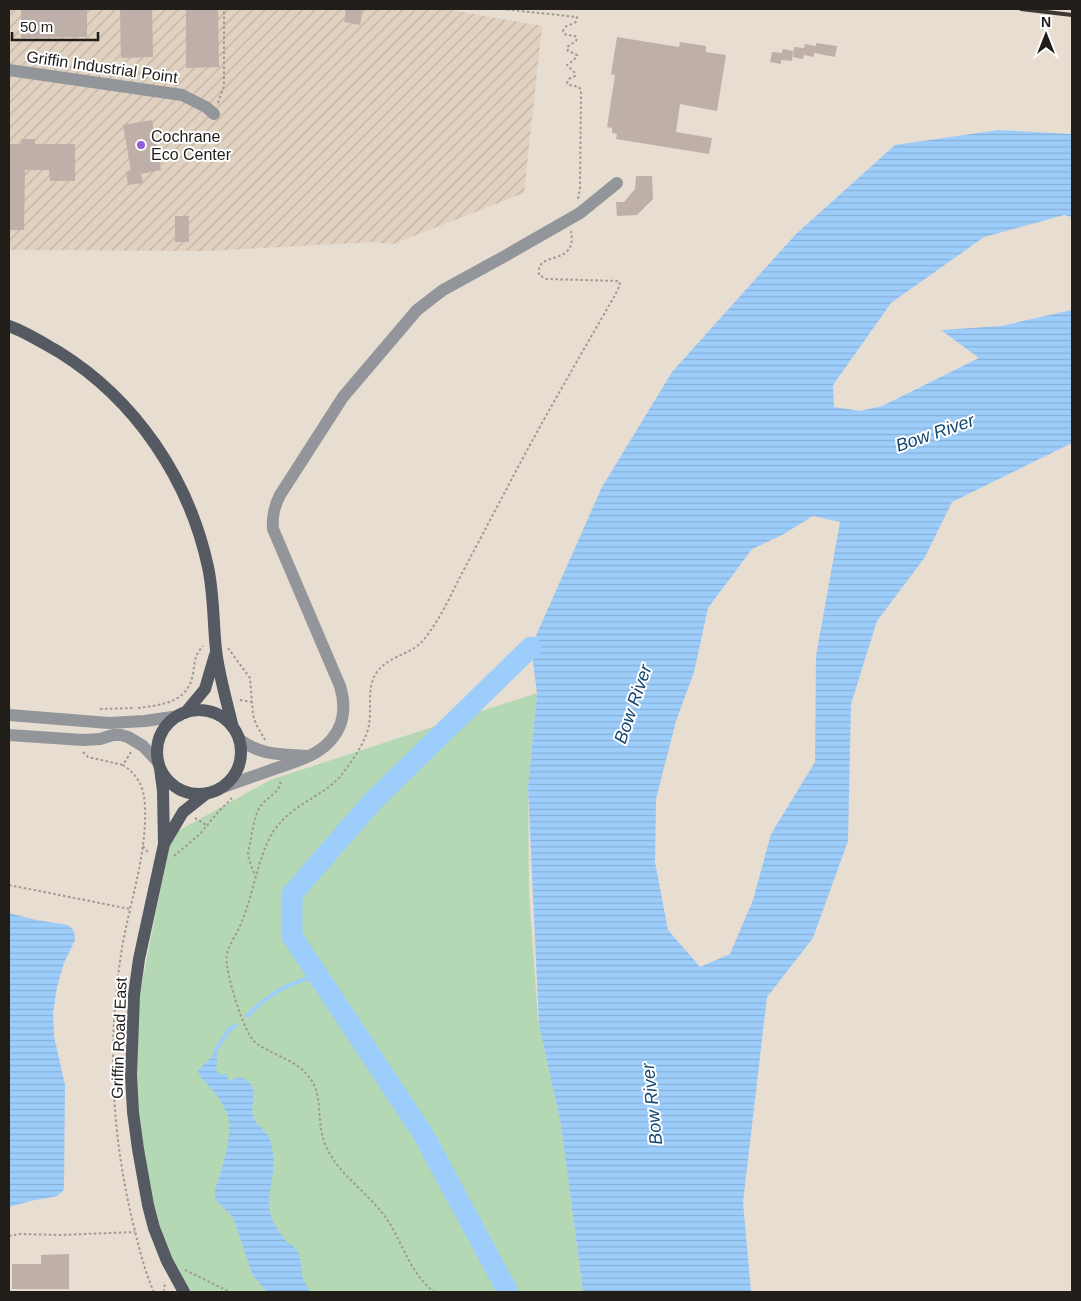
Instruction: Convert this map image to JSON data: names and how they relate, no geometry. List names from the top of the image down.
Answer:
{
  "streets": {
    "main road": ["Griffin Road East"],
    "street": ["Griffin Industrial Point"]
  },
  "water": ["Bow River"],
  "places": ["Cochrane Eco Center"],
  "scale_bar": "50 m",
  "north": "top"
}
